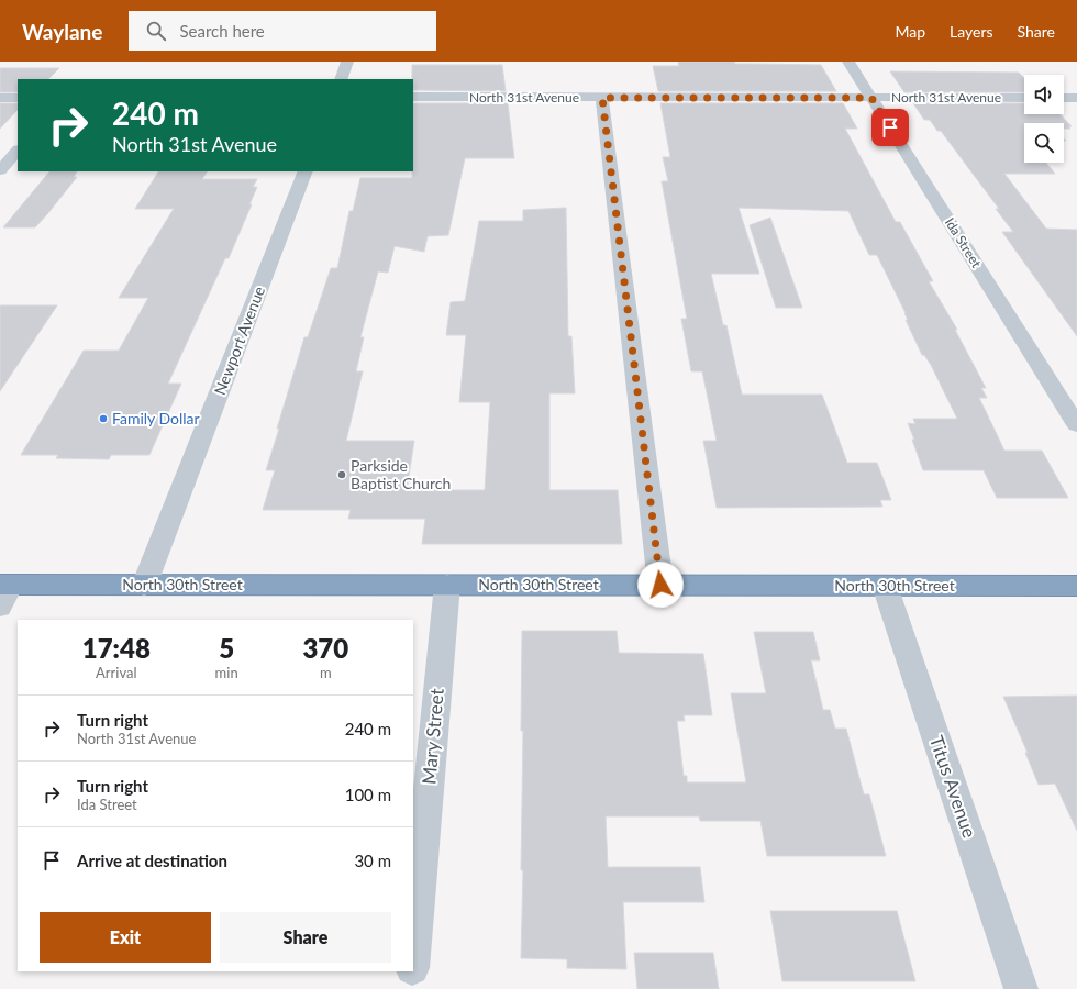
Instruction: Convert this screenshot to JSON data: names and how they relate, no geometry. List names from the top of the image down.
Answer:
{
  "streets": {
    "highway": ["North 30th Street"],
    "street": [
      "North 31st Avenue",
      "Ida Street",
      "Newport Avenue",
      "Mary Street",
      "Titus Avenue"
    ]
  },
  "crossings": [
    ["North 31st Avenue", "Ida Street"],
    ["Newport Avenue", "North 30th Street"],
    ["North 30th Street", "Mary Street"],
    ["North 30th Street", "Titus Avenue"]
  ],
  "places": ["Family Dollar", "Parkside Baptist Church"],
  "page": {
    "header": "Waylane",
    "search": "Search here",
    "nav": ["Map", "Layers", "Share"],
    "turn": ["240 m", "North 31st Avenue"],
    "eta": [
      "17:48",
      "Arrival",
      "5",
      "min",
      "370",
      "m"
    ],
    "list": [
      {
        "name": "Turn right",
        "note": "North 31st Avenue",
        "value": "240 m"
      },
      {
        "name": "Turn right",
        "note": "Ida Street",
        "value": "100 m"
      },
      {
        "name": "Arrive at destination",
        "value": "30 m"
      }
    ],
    "buttons": ["Exit", "Share"]
  }
}
